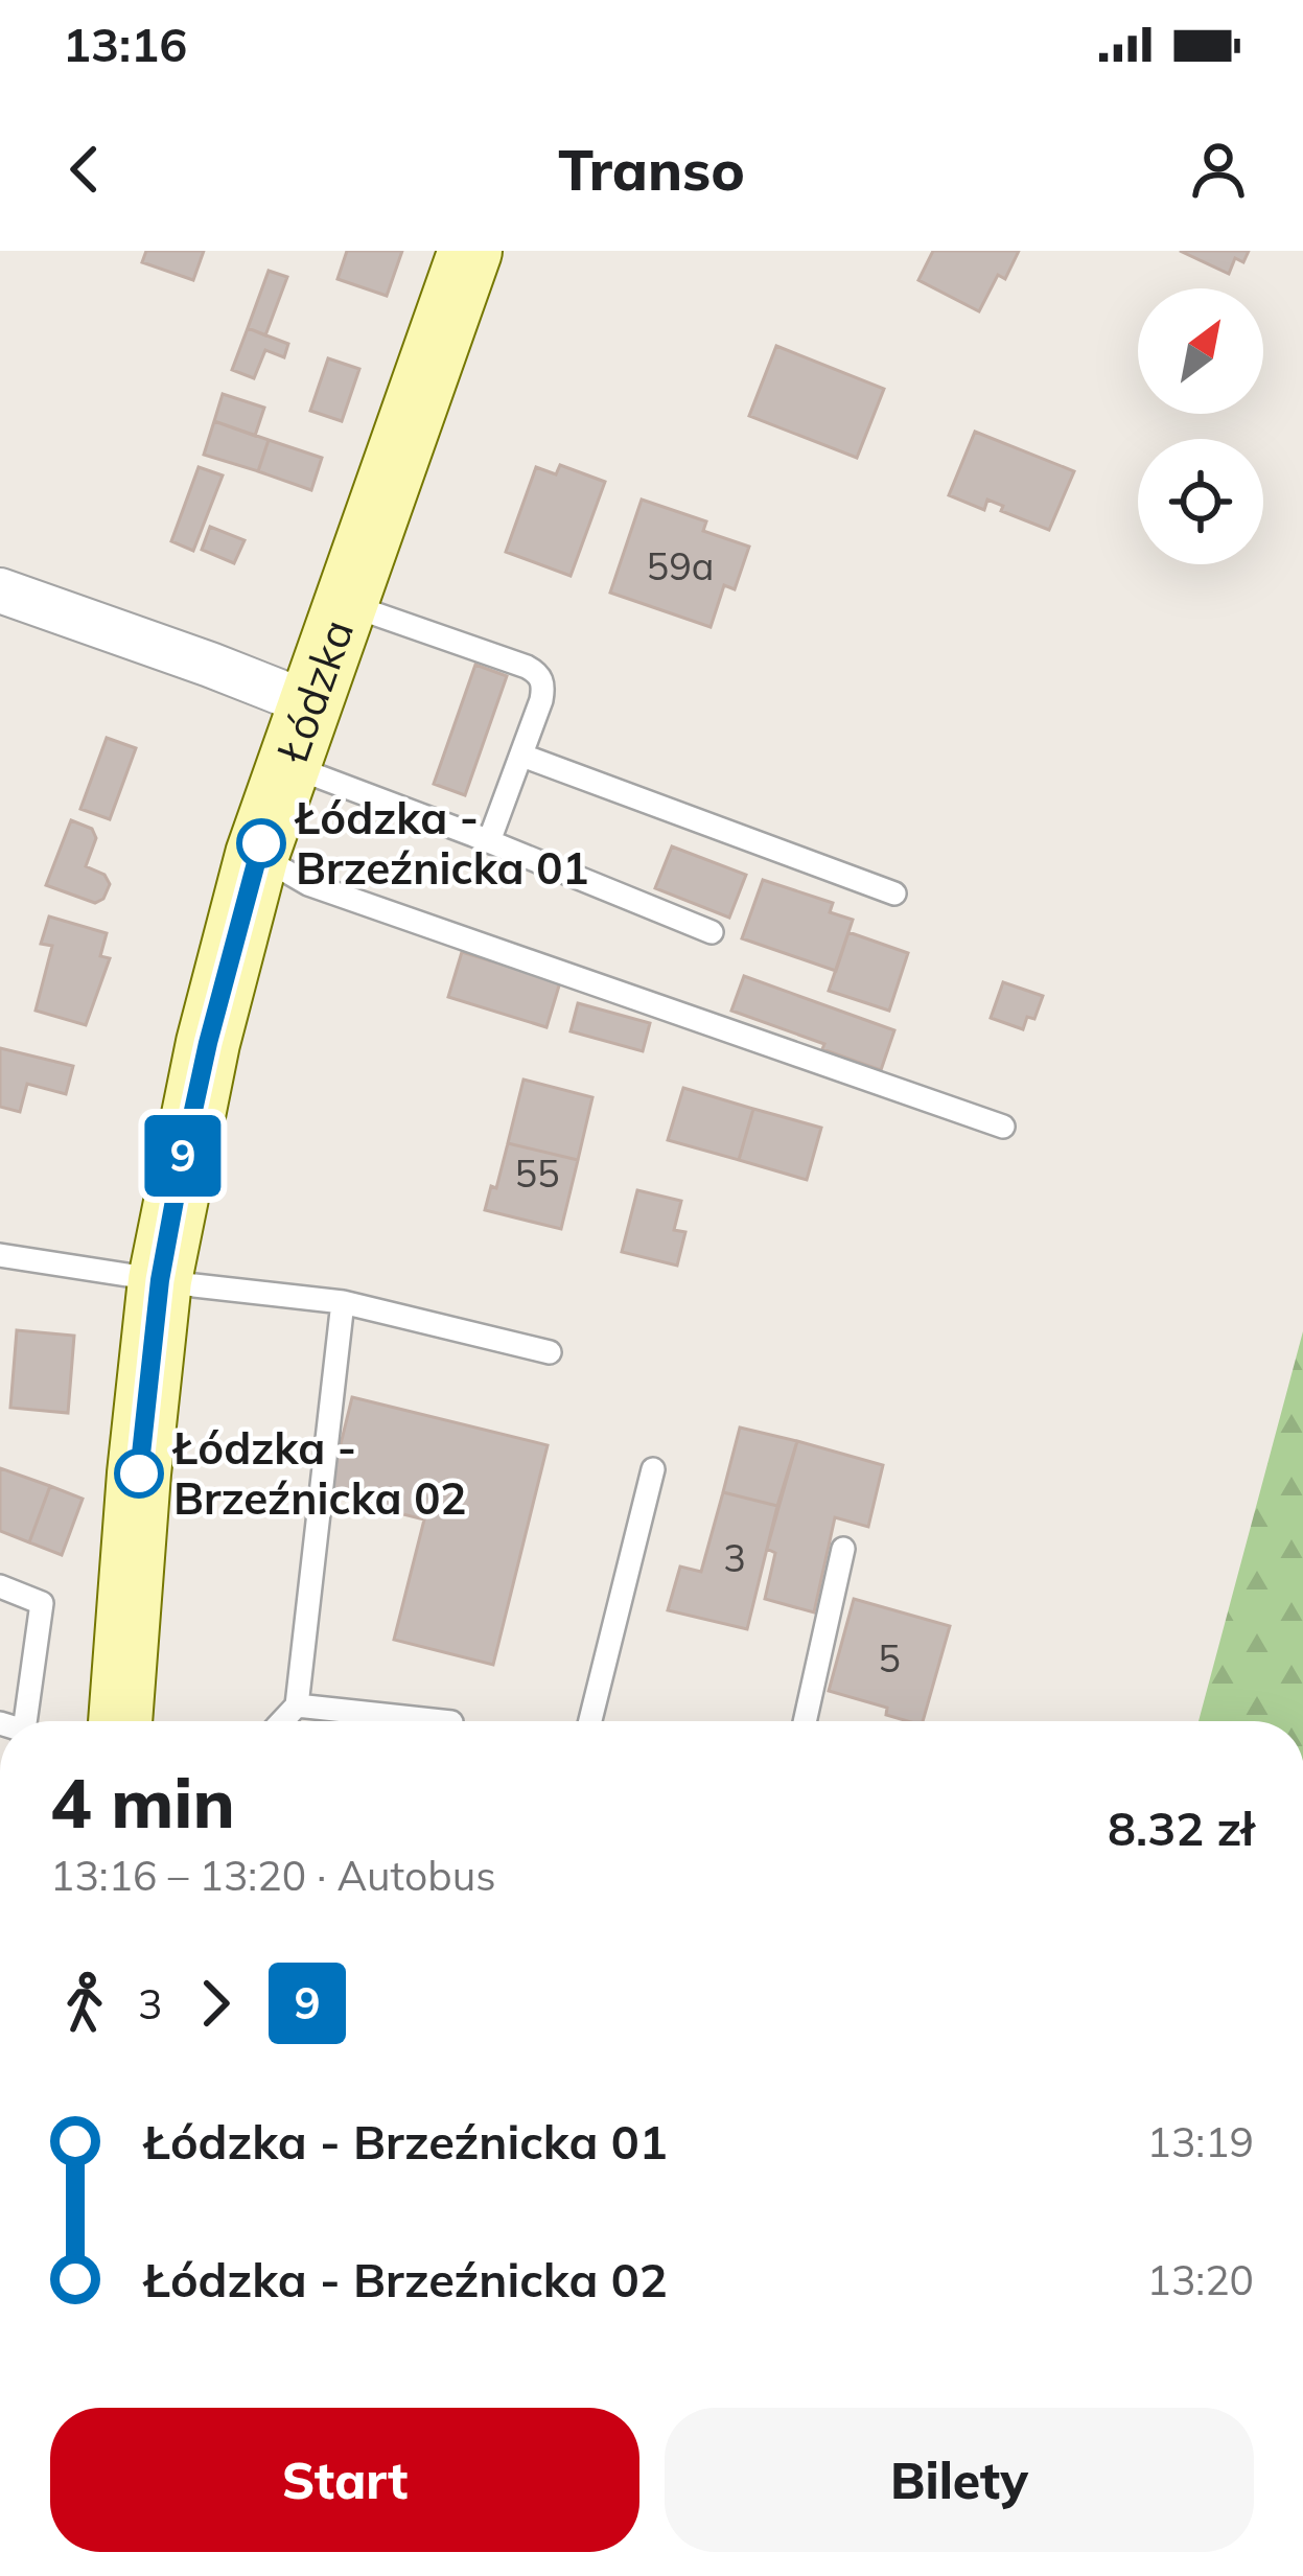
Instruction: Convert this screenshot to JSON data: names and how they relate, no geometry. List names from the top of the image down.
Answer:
{
  "streets": {
    "main road": ["Łódzka"]
  },
  "places": ["Łódzka - Brzeźnicka 01", "Łódzka - Brzeźnicka 02"],
  "lines": ["bus line 9"],
  "house_numbers": [
    "59a",
    "55",
    "3",
    "5"
  ],
  "north": "top right",
  "page": {
    "status": "13:16",
    "header": "Transo",
    "on_map": "9",
    "heading": ["4 min", "13:16 – 13:20 · Autobus", "8.32 zł"],
    "legs": ["3", "9"],
    "list": [
      {
        "name": "Łódzka - Brzeźnicka 01",
        "value": "13:19"
      },
      {
        "name": "Łódzka - Brzeźnicka 02",
        "value": "13:20"
      }
    ],
    "buttons": ["Start", "Bilety"]
  }
}
